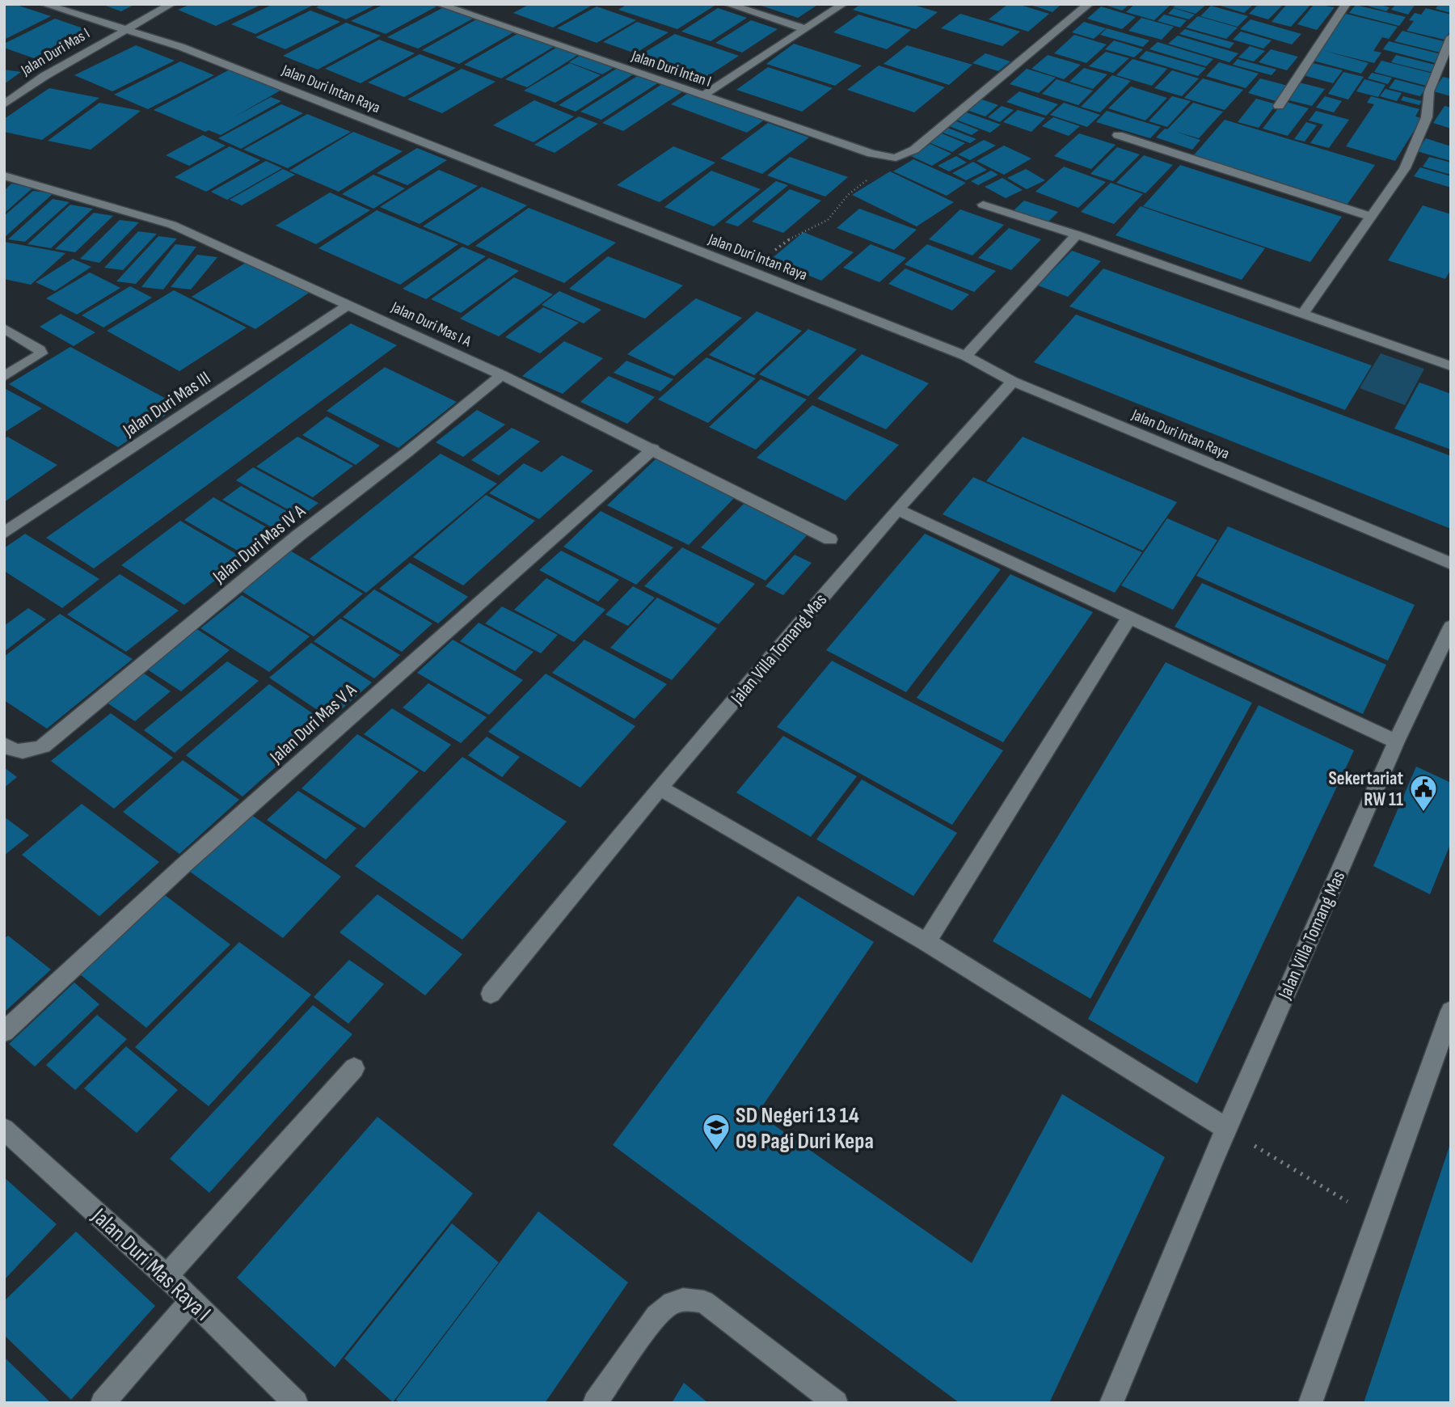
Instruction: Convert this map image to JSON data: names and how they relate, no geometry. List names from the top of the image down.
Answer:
{
  "streets": {
    "street": [
      "Jalan Duri Mas I",
      "Jalan Duri Intan I",
      "Jalan Duri Intan Raya",
      "Jalan Duri Mas I A",
      "Jalan Duri Mas III",
      "Jalan Duri Mas IV A",
      "Jalan Villa Tomang Mas",
      "Jalan Duri Mas V A",
      "Jalan Duri Mas Raya I"
    ]
  },
  "crossings": [
    ["Jalan Duri Mas I", "Jalan Duri Intan Raya"],
    ["Jalan Duri Intan Raya", "Jalan Villa Tomang Mas"],
    ["Jalan Duri Mas I A", "Jalan Duri Mas III"],
    ["Jalan Duri Mas I A", "Jalan Duri Mas IV A"],
    ["Jalan Duri Mas I A", "Jalan Duri Mas V A"]
  ],
  "places": {
    "public building": ["Sekertariat RW 11"],
    "school or university": ["SD Negeri 13 14 09 Pagi Duri Kepa"]
  }
}
